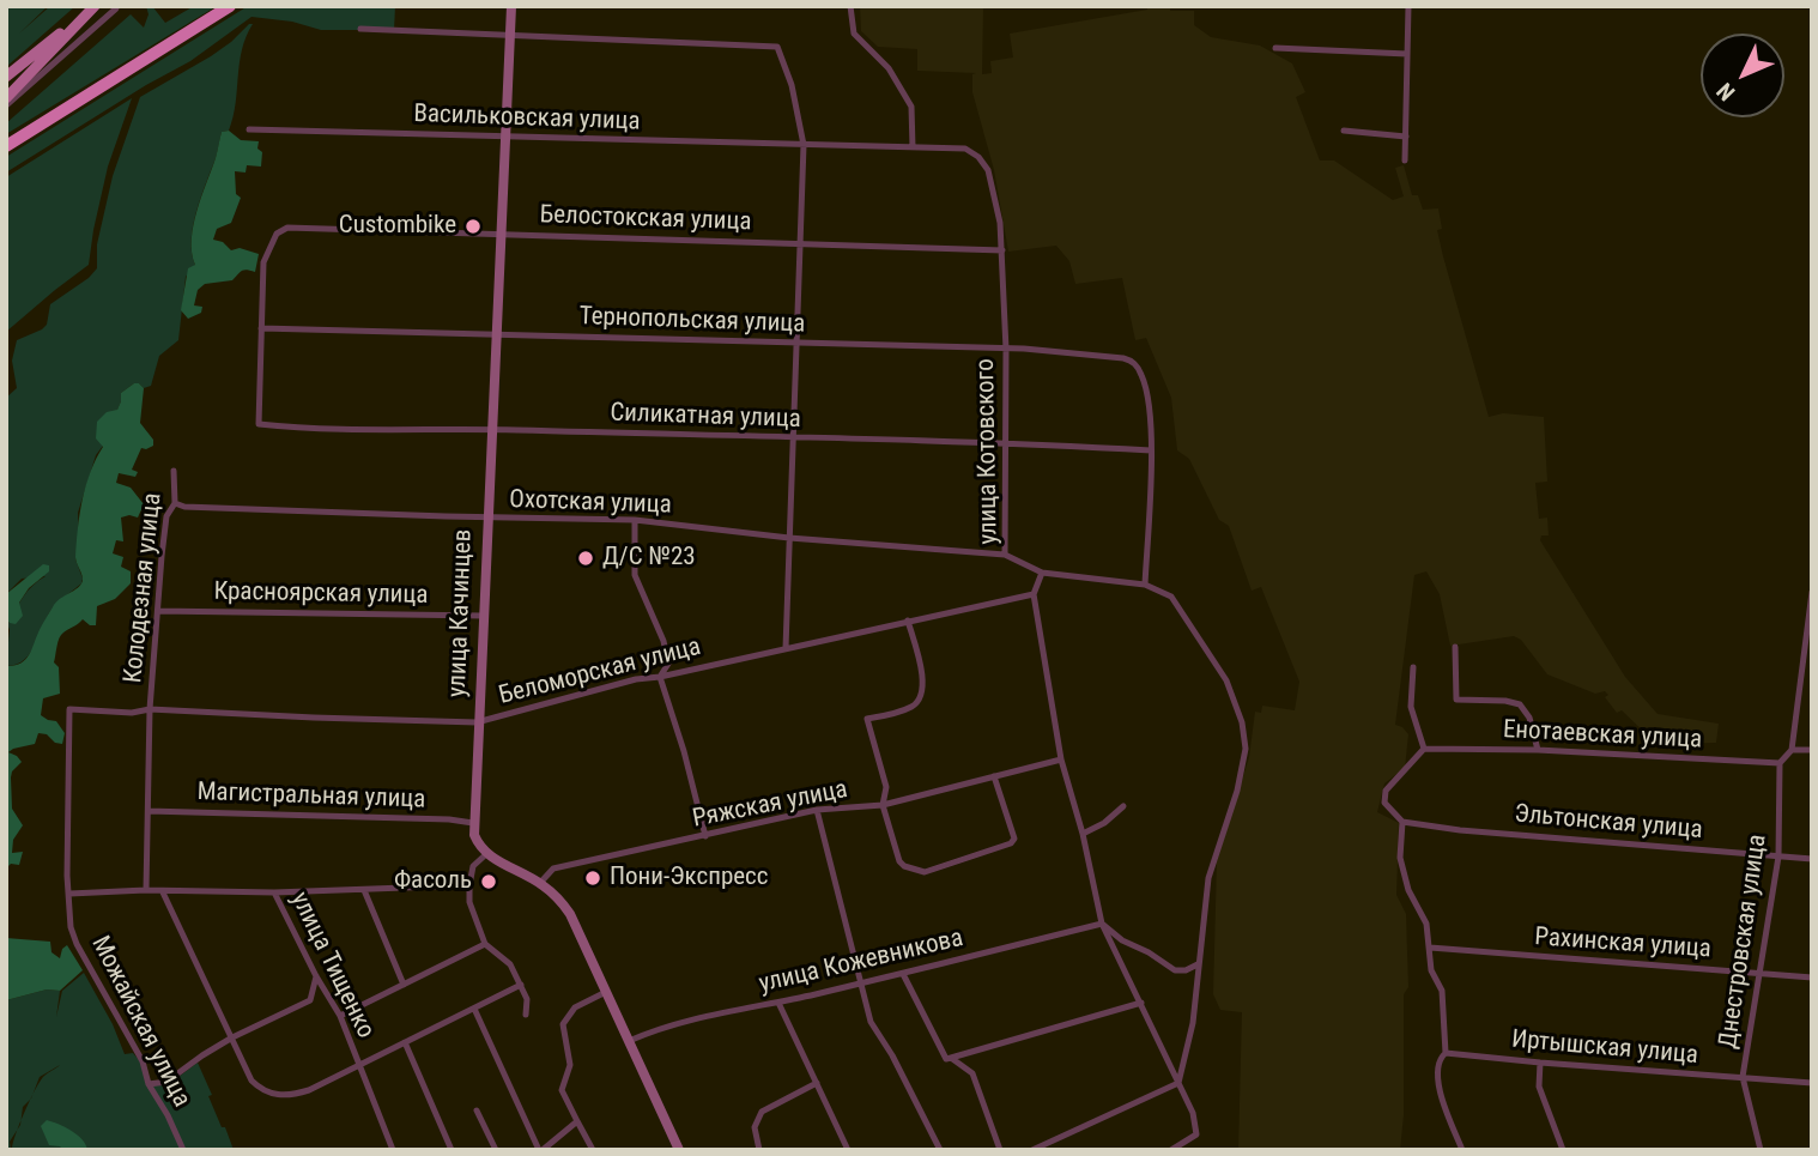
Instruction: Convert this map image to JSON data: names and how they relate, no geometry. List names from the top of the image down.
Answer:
{
  "streets": {
    "main road": ["улица Качинцев"],
    "street": [
      "Васильковская улица",
      "Белостокская улица",
      "Тернопольская улица",
      "Силикатная улица",
      "улица Котовского",
      "Охотская улица",
      "Колодезная улица",
      "Красноярская улица",
      "Беломорская улица",
      "Енотаевская улица",
      "Магистральная улица",
      "Ряжская улица",
      "Эльтонская улица",
      "Днестровская улица",
      "Рахинская улица",
      "улица Кожевникова",
      "улица Тищенко",
      "Можайская улица",
      "Иртышская улица"
    ]
  },
  "crossings": [
    ["Васильковская улица", "улица Котовского"],
    ["Васильковская улица", "улица Качинцев"],
    ["Белостокская улица", "Тернопольская улица"],
    ["Белостокская улица", "Силикатная улица"],
    ["Белостокская улица", "улица Котовского"],
    ["Белостокская улица", "улица Качинцев"],
    ["Тернопольская улица", "Силикатная улица"],
    ["Тернопольская улица", "улица Котовского"],
    ["Тернопольская улица", "улица Качинцев"],
    ["Силикатная улица", "улица Котовского"],
    ["Силикатная улица", "улица Качинцев"],
    ["улица Котовского", "Охотская улица"],
    ["Охотская улица", "Колодезная улица"],
    ["Охотская улица", "улица Качинцев"],
    ["Колодезная улица", "Красноярская улица"],
    ["Колодезная улица", "Беломорская улица"],
    ["Колодезная улица", "Магистральная улица"],
    ["Красноярская улица", "улица Качинцев"],
    ["улица Качинцев", "Беломорская улица"],
    ["улица Качинцев", "Магистральная улица"],
    ["Беломорская улица", "Можайская улица"],
    ["Енотаевская улица", "Днестровская улица"],
    ["Эльтонская улица", "Днестровская улица"],
    ["Днестровская улица", "Рахинская улица"],
    ["Днестровская улица", "Иртышская улица"]
  ],
  "places": [
    "Custombike",
    "Д/С №23",
    "Пони-Экспресс",
    "Фасоль"
  ],
  "north": "bottom left"
}
